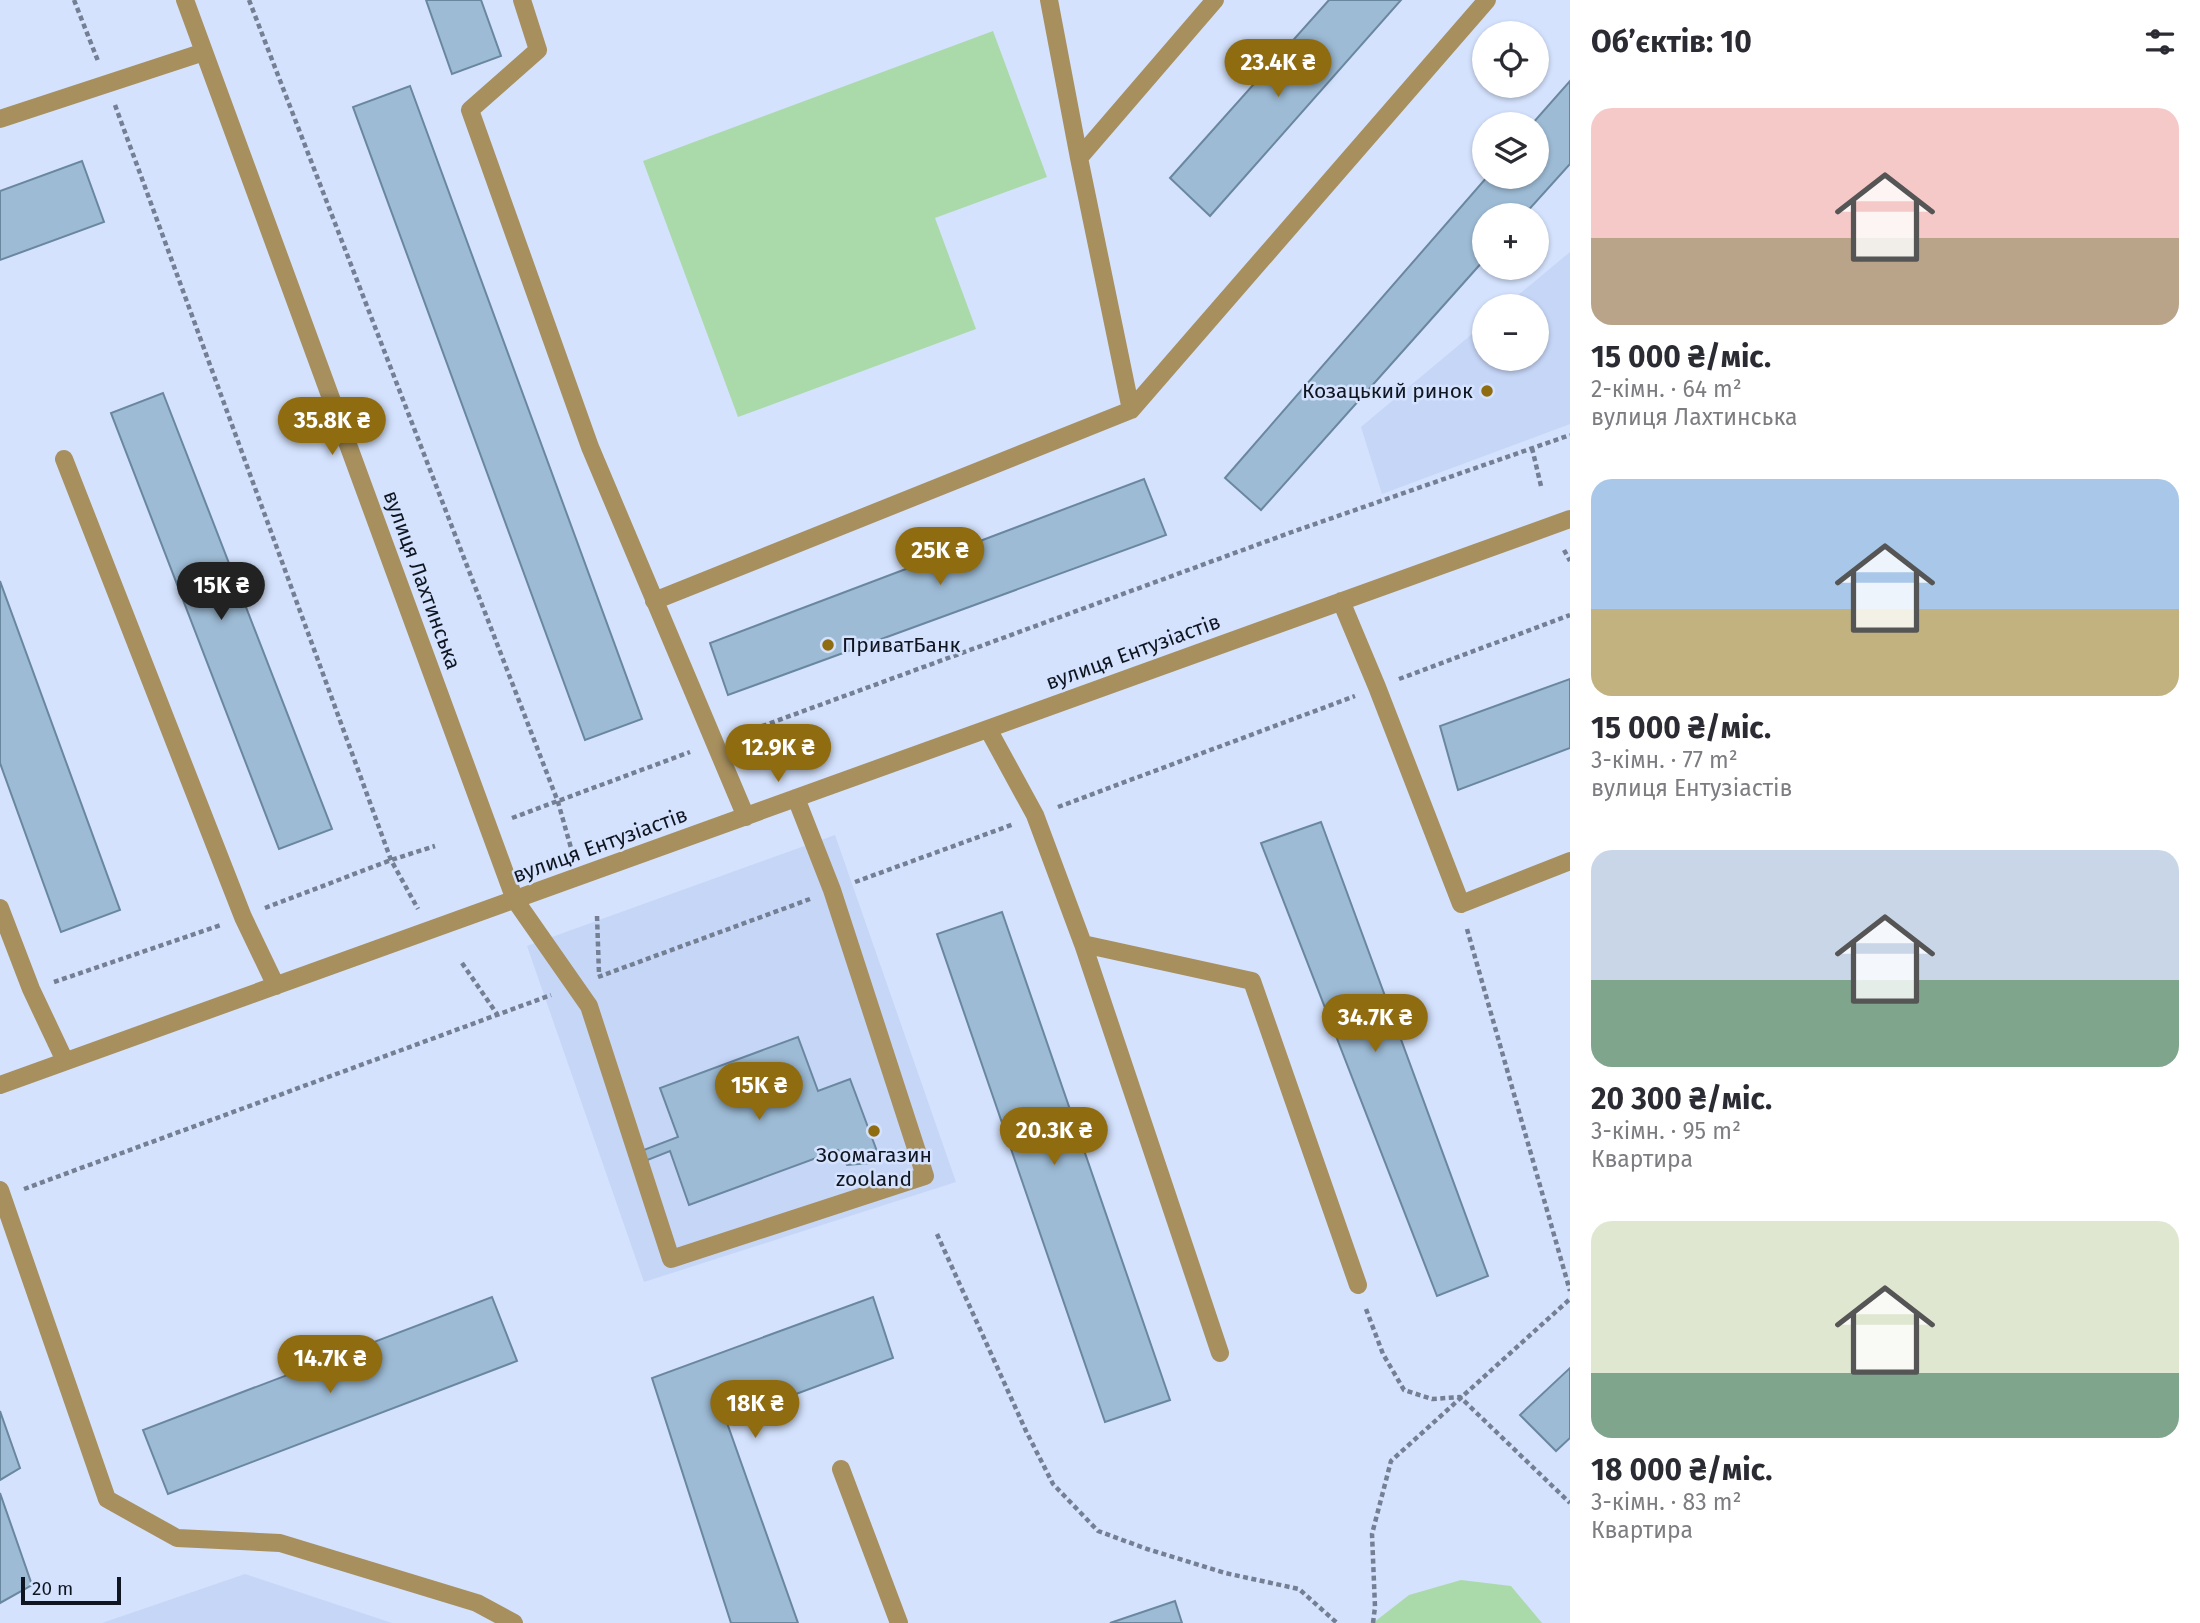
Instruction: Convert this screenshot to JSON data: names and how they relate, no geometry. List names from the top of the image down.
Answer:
{
  "streets": {
    "street": ["вулиця Лахтинська", "вулиця Ентузіастів"]
  },
  "crossings": [
    ["вулиця Лахтинська", "вулиця Ентузіастів"]
  ],
  "places": ["Козацький ринок", "ПриватБанк", "Зоомагазин zooland"],
  "scale_bar": "20 m",
  "page": {
    "heading": "Об’єктів: 10",
    "map_buttons": ["+", "−"],
    "price": [
      "23.4K ₴",
      "35.8K ₴",
      "25K ₴",
      "15K ₴",
      "12.9K ₴",
      "34.7K ₴",
      "15K ₴",
      "20.3K ₴",
      "14.7K ₴",
      "18K ₴"
    ],
    "list": [
      {
        "name": "15 000 ₴/міс.",
        "note": "2-кімн. · 64 m² · вулиця Лахтинська"
      },
      {
        "name": "15 000 ₴/міс.",
        "note": "3-кімн. · 77 m² · вулиця Ентузіастів"
      },
      {
        "name": "20 300 ₴/міс.",
        "note": "3-кімн. · 95 m² · Квартира"
      },
      {
        "name": "18 000 ₴/міс.",
        "note": "3-кімн. · 83 m² · Квартира"
      }
    ],
    "scale": "20 m"
  }
}
